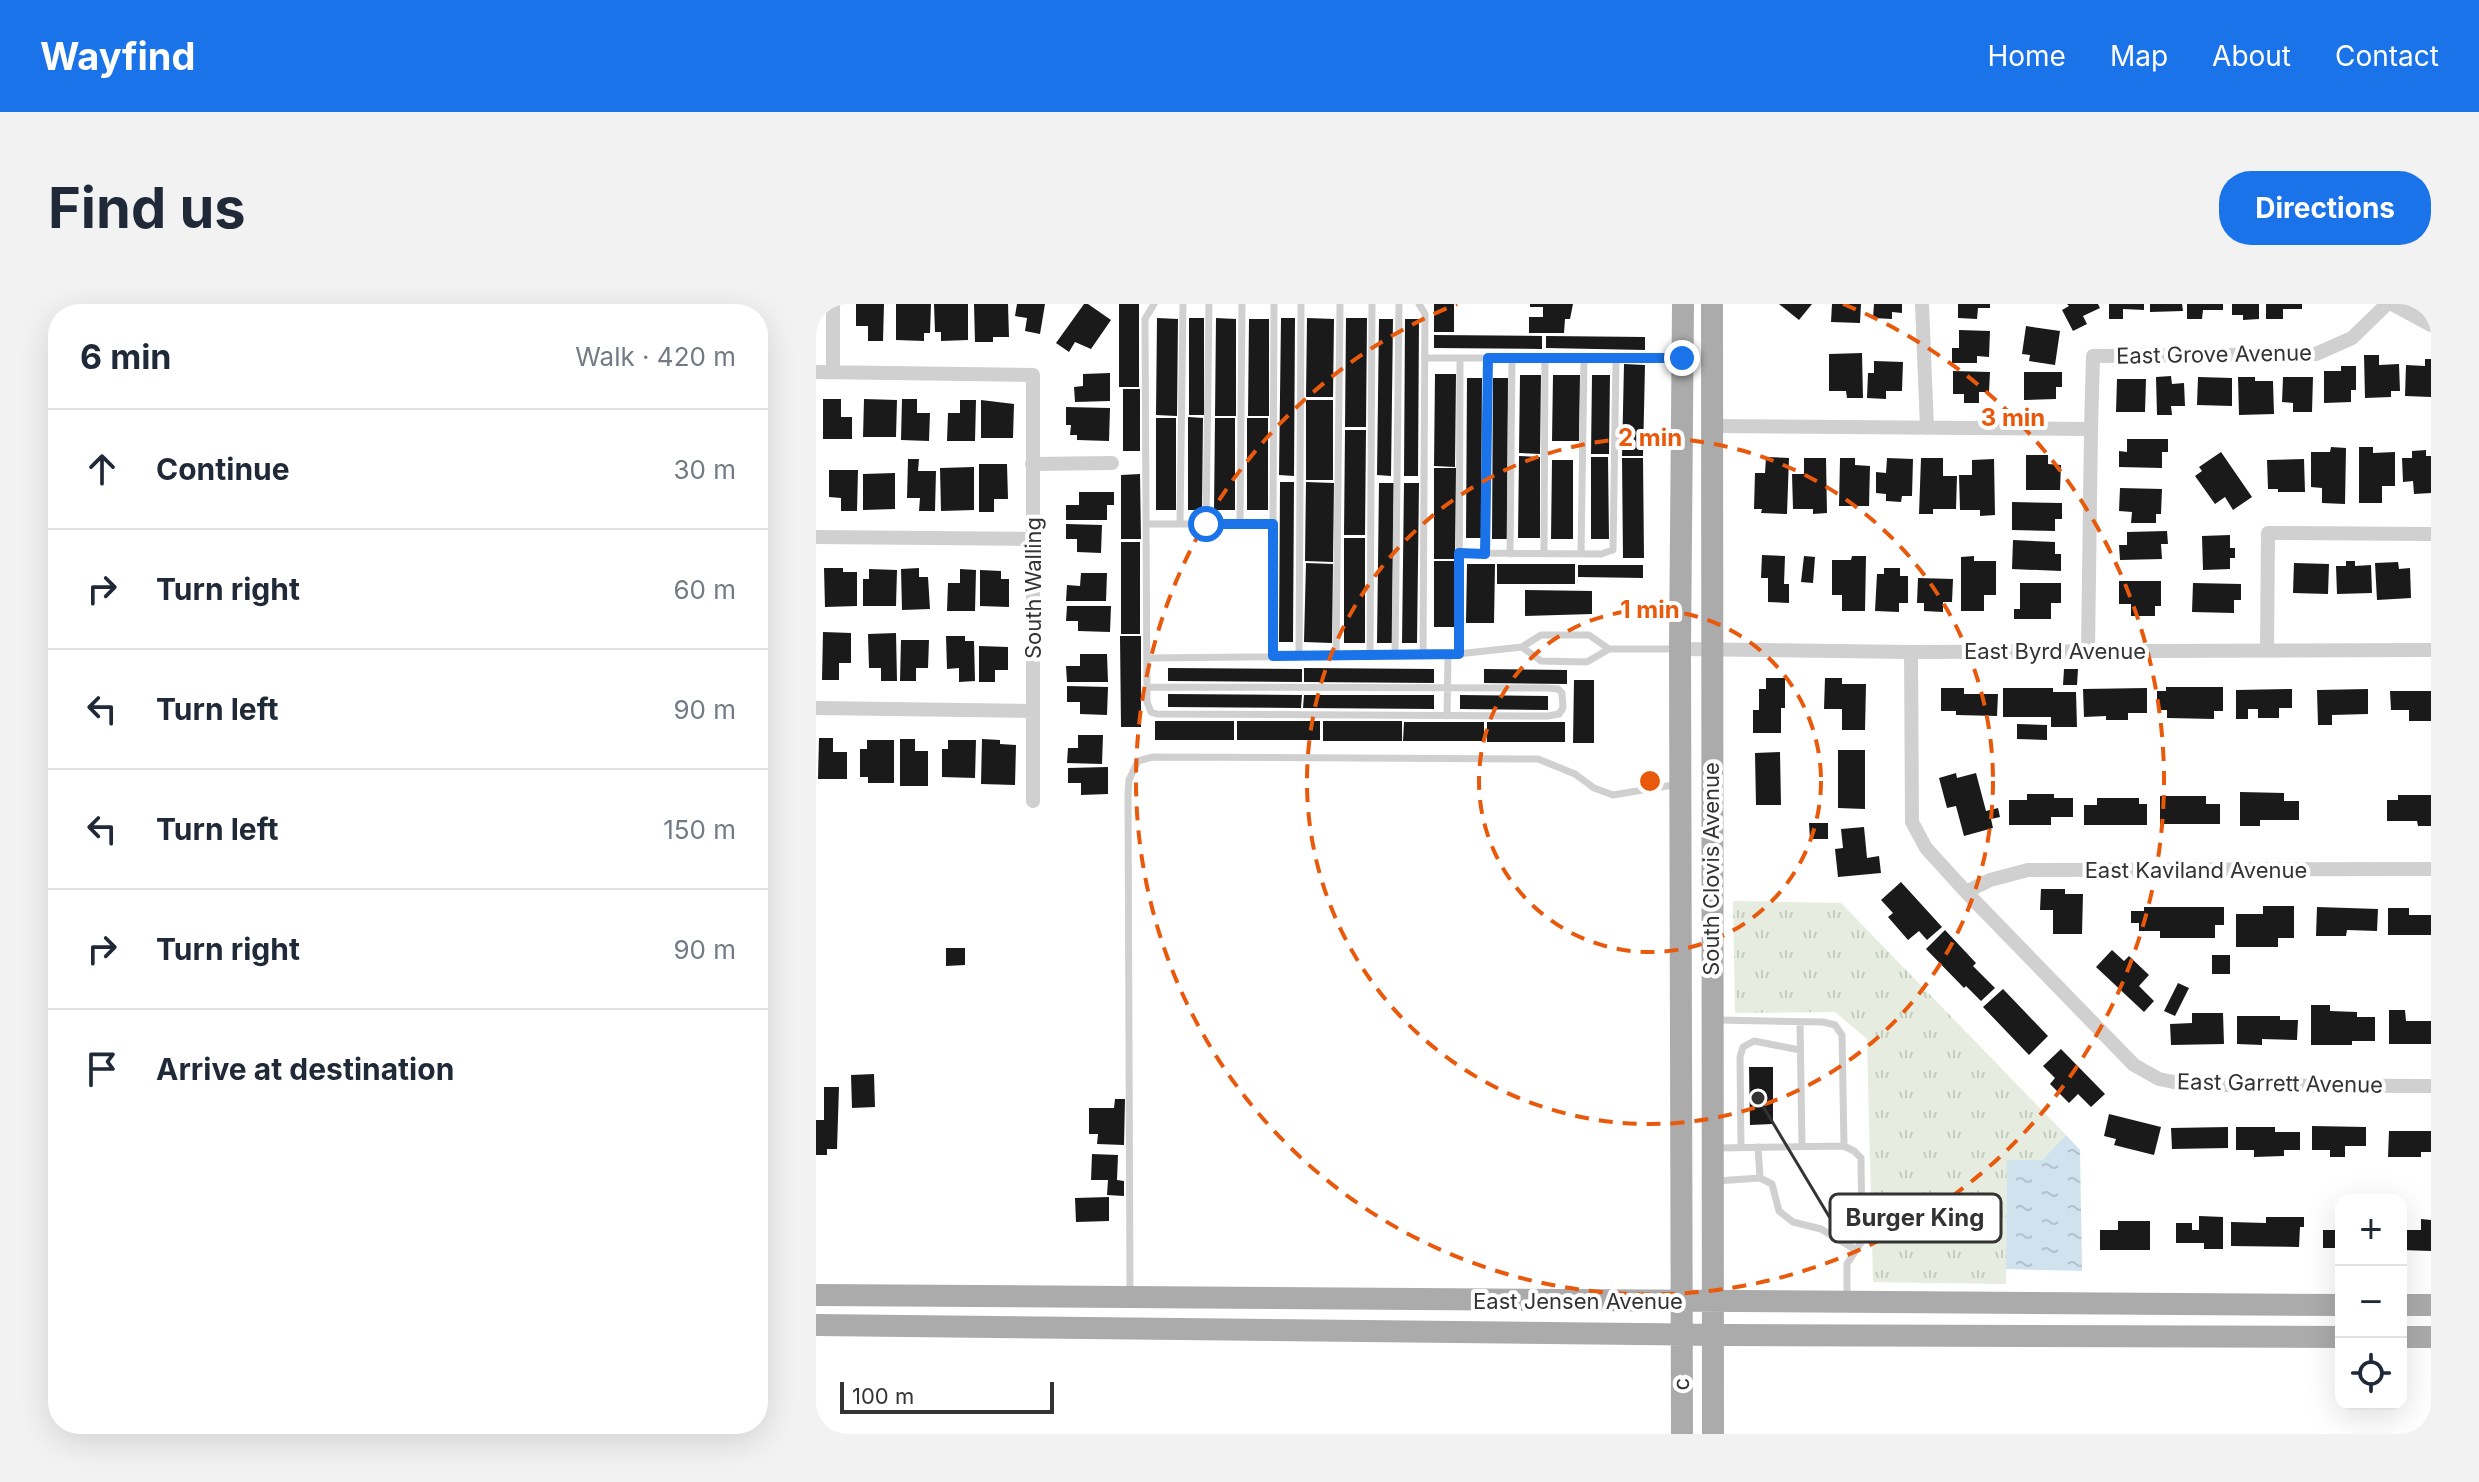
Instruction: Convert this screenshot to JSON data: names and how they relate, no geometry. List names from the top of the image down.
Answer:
{
  "streets": {
    "main road": ["South Clovis Avenue", "East Jensen Avenue", "c"],
    "street": [
      "East Grove Avenue",
      "South Walling",
      "East Byrd Avenue",
      "East Kaviland Avenue",
      "East Garrett Avenue"
    ]
  },
  "crossings": [
    ["East Byrd Avenue", "South Clovis Avenue"],
    ["East Byrd Avenue", "East Garrett Avenue"],
    ["South Clovis Avenue", "East Jensen Avenue"],
    ["South Clovis Avenue", "c"],
    ["East Kaviland Avenue", "East Garrett Avenue"],
    ["East Jensen Avenue", "c"]
  ],
  "places": ["Burger King"],
  "scale_bar": "100 m",
  "page": {
    "header": "Wayfind",
    "nav": [
      "Home",
      "Map",
      "About",
      "Contact"
    ],
    "buttons": "Directions",
    "title": "Find us",
    "heading": ["6 min", "Walk · 420 m"],
    "list": [
      ["Continue", "30 m"],
      ["Turn right", "60 m"],
      ["Turn left", "90 m"],
      ["Turn left", "150 m"],
      ["Turn right", "90 m"],
      "Arrive at destination"
    ],
    "map_buttons": ["+", "−"],
    "scale": "100 m"
  },
  "rings": ["3 min", "2 min", "1 min"]
}
